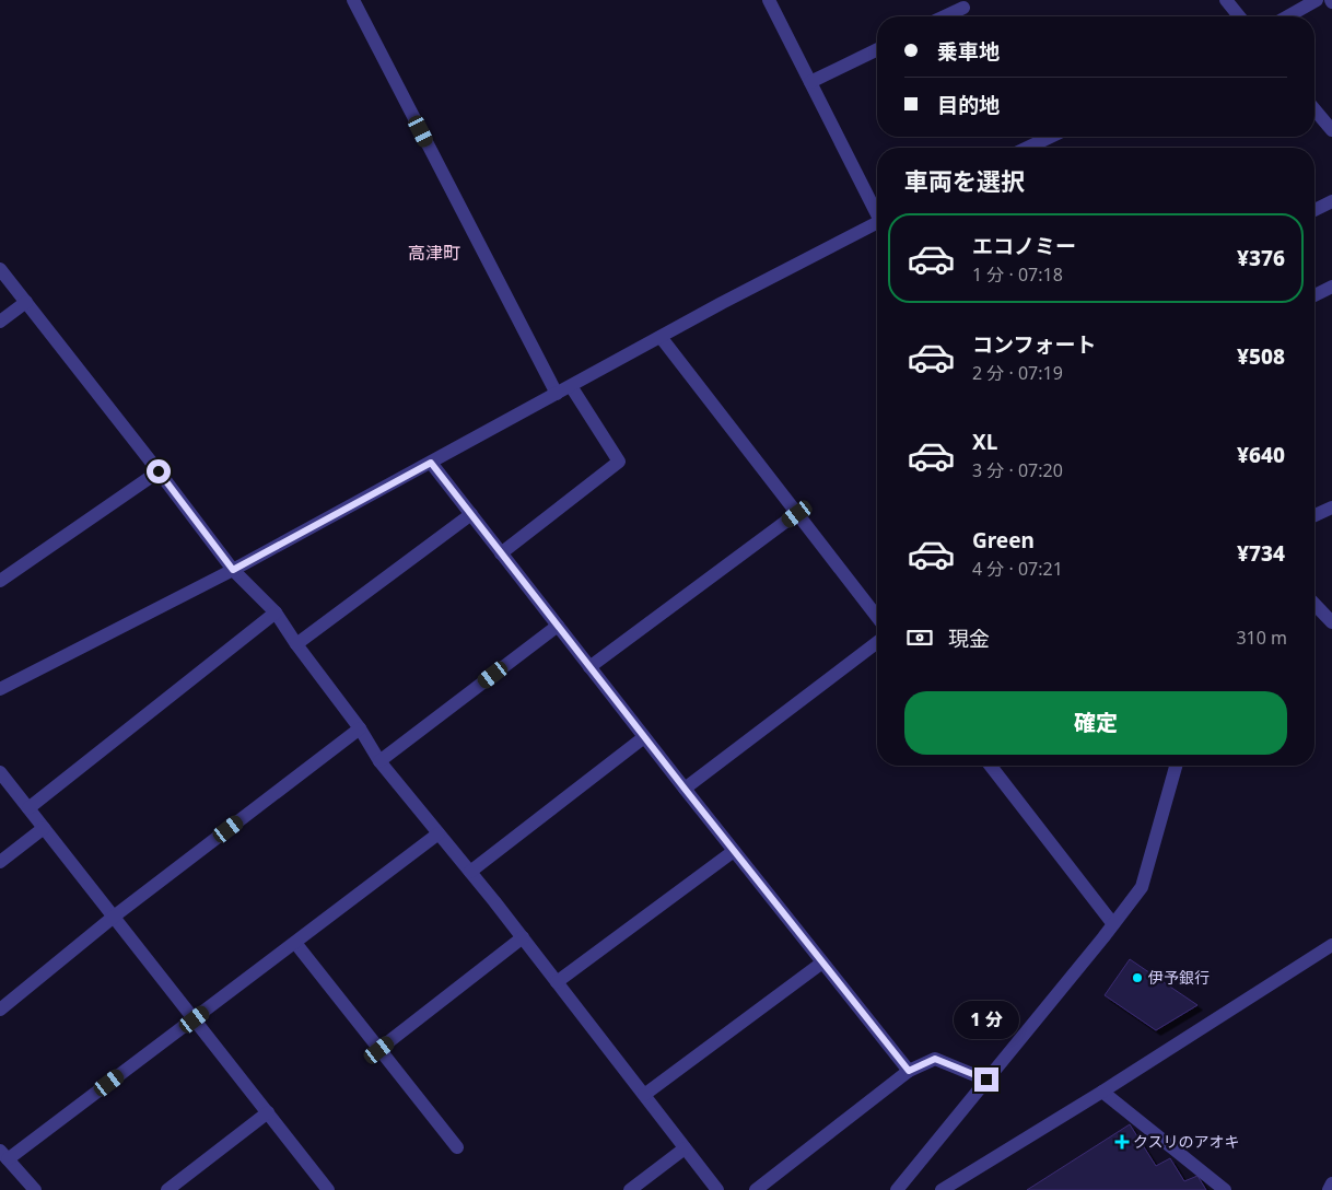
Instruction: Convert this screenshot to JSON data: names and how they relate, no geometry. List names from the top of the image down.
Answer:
{
  "districts": ["高津町"],
  "places": {
    "other": ["伊予銀行"],
    "health": ["クスリのアオキ"]
  },
  "page": {
    "banner": ["乗車地", "目的地"],
    "heading": "車両を選択",
    "list": [
      {
        "name": "エコノミー",
        "note": "1 分 · 07:18",
        "value": "¥376"
      },
      {
        "name": "コンフォート",
        "note": "2 分 · 07:19",
        "value": "¥508"
      },
      {
        "name": "XL",
        "note": "3 分 · 07:20",
        "value": "¥640"
      },
      {
        "name": "Green",
        "note": "4 分 · 07:21",
        "value": "¥734"
      }
    ],
    "pay": ["現金", "310 m"],
    "buttons": "確定",
    "bubble": "1 分"
  }
}
